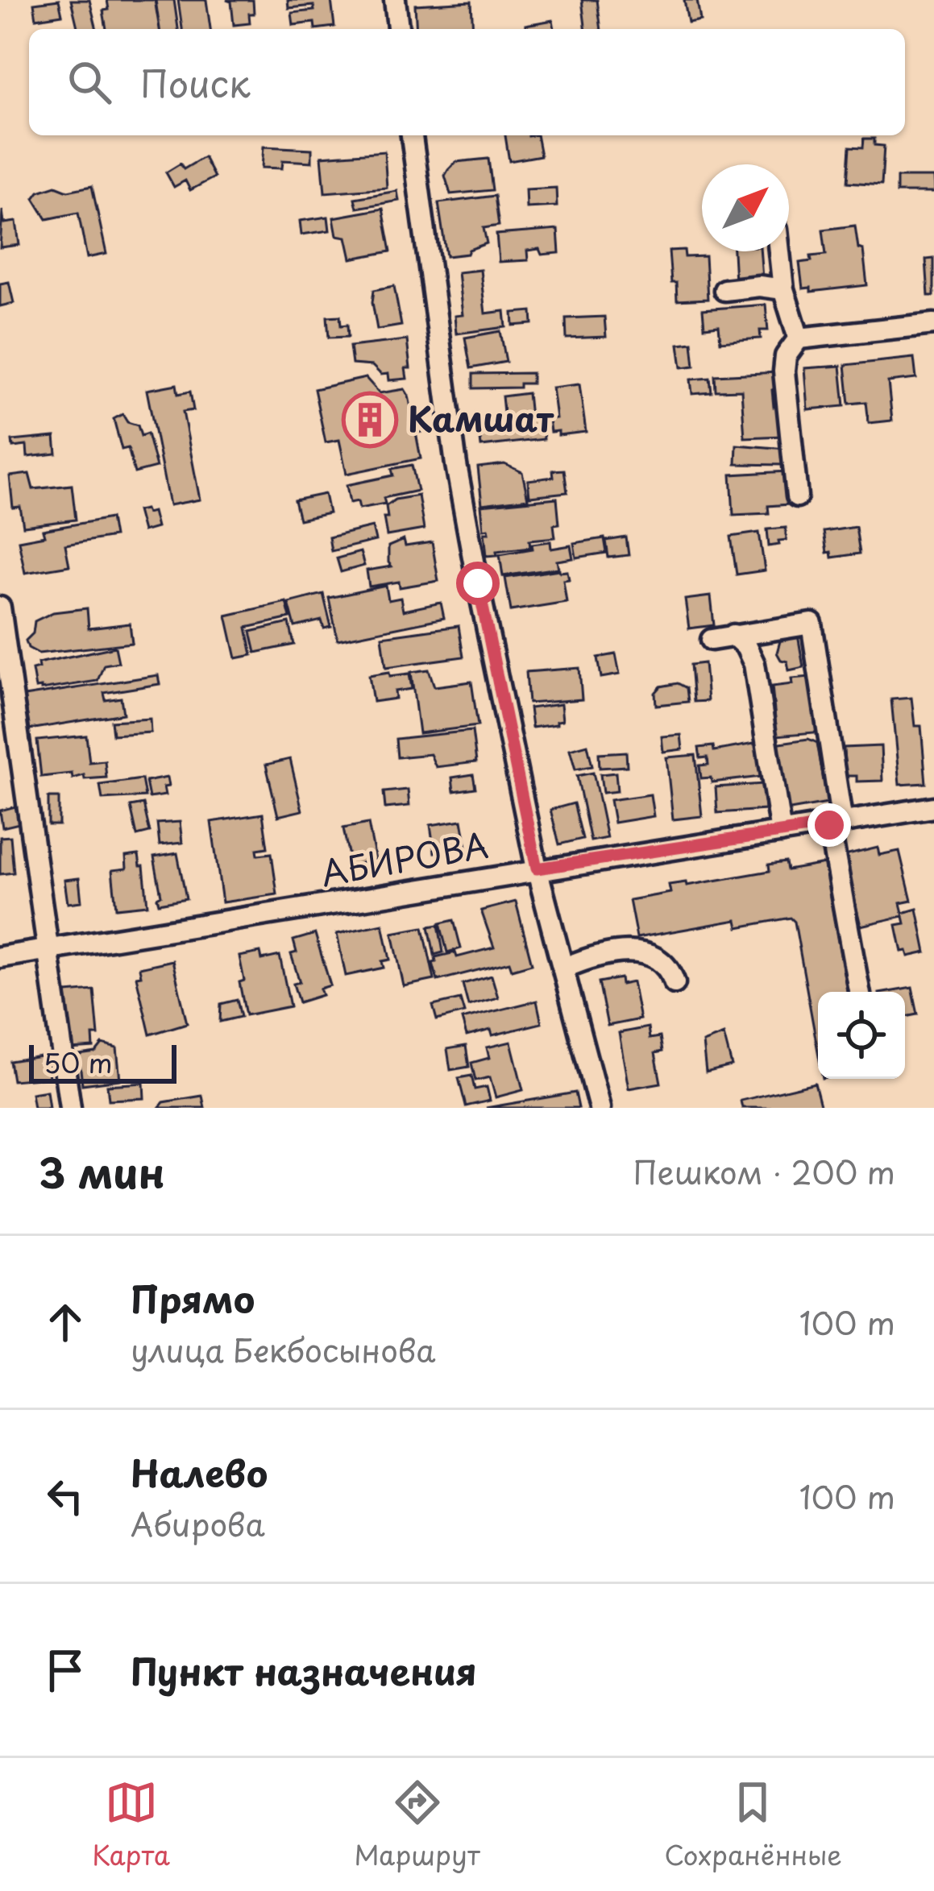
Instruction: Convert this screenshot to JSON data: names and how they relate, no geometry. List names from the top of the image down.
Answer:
{
  "streets": {
    "street": ["АБИРОВА"]
  },
  "places": {
    "building": ["Камшат"]
  },
  "scale_bar": "50 m",
  "north": "top right",
  "page": {
    "search": "Поиск",
    "scale": "50 m",
    "heading": ["3 мин", "Пешком · 200 m"],
    "list": [
      ["Прямо", "улица Бекбосынова", "100 m"],
      ["Налево", "Абирова", "100 m"],
      "Пункт назначения"
    ],
    "nav": ["Карта", "Маршрут", "Сохранённые"]
  }
}
